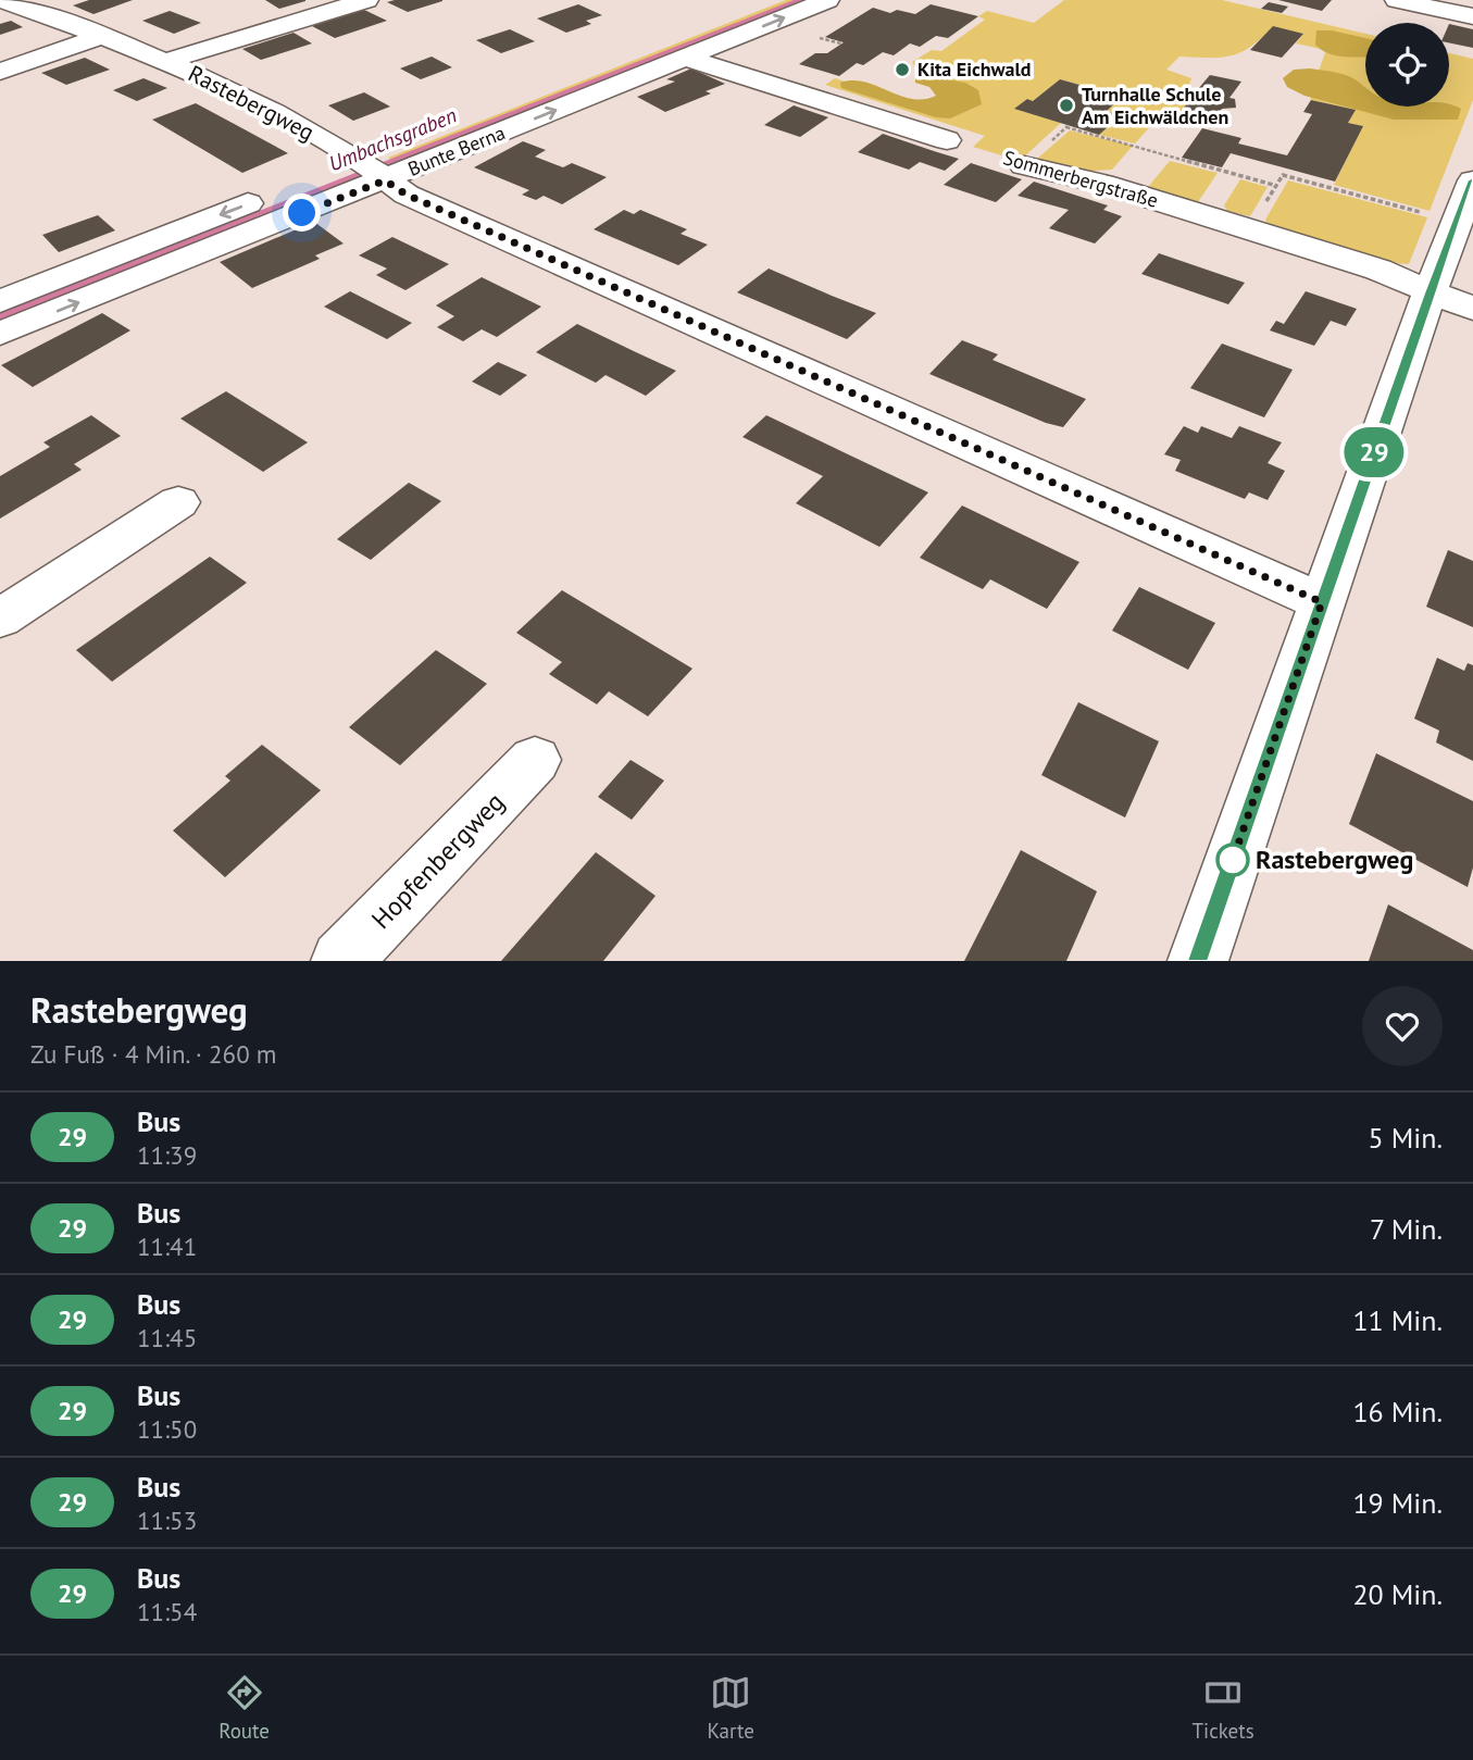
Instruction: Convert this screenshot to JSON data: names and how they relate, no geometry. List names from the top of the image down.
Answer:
{
  "streets": {
    "street": [
      "Rastebergweg",
      "Bunte Berna",
      "Sommerbergstraße",
      "Hopfenbergweg"
    ]
  },
  "crossings": [
    ["Rastebergweg", "Bunte Berna"]
  ],
  "water": ["Umbachsgraben"],
  "places": ["Kita Eichwald", "Turnhalle Schule Am Eichwäldchen", "Rastebergweg"],
  "lines": ["bus line 29"],
  "page": {
    "on_map": "29",
    "heading": ["Rastebergweg", "Zu Fuß · 4 Min. · 260 m"],
    "list": [
      {
        "mark": "29",
        "name": "Bus",
        "note": "11:39",
        "value": "5 Min."
      },
      {
        "mark": "29",
        "name": "Bus",
        "note": "11:41",
        "value": "7 Min."
      },
      {
        "mark": "29",
        "name": "Bus",
        "note": "11:45",
        "value": "11 Min."
      },
      {
        "mark": "29",
        "name": "Bus",
        "note": "11:50",
        "value": "16 Min."
      },
      {
        "mark": "29",
        "name": "Bus",
        "note": "11:53",
        "value": "19 Min."
      },
      {
        "mark": "29",
        "name": "Bus",
        "note": "11:54",
        "value": "20 Min."
      }
    ],
    "tabs": ["Route", "Karte", "Tickets"]
  }
}
